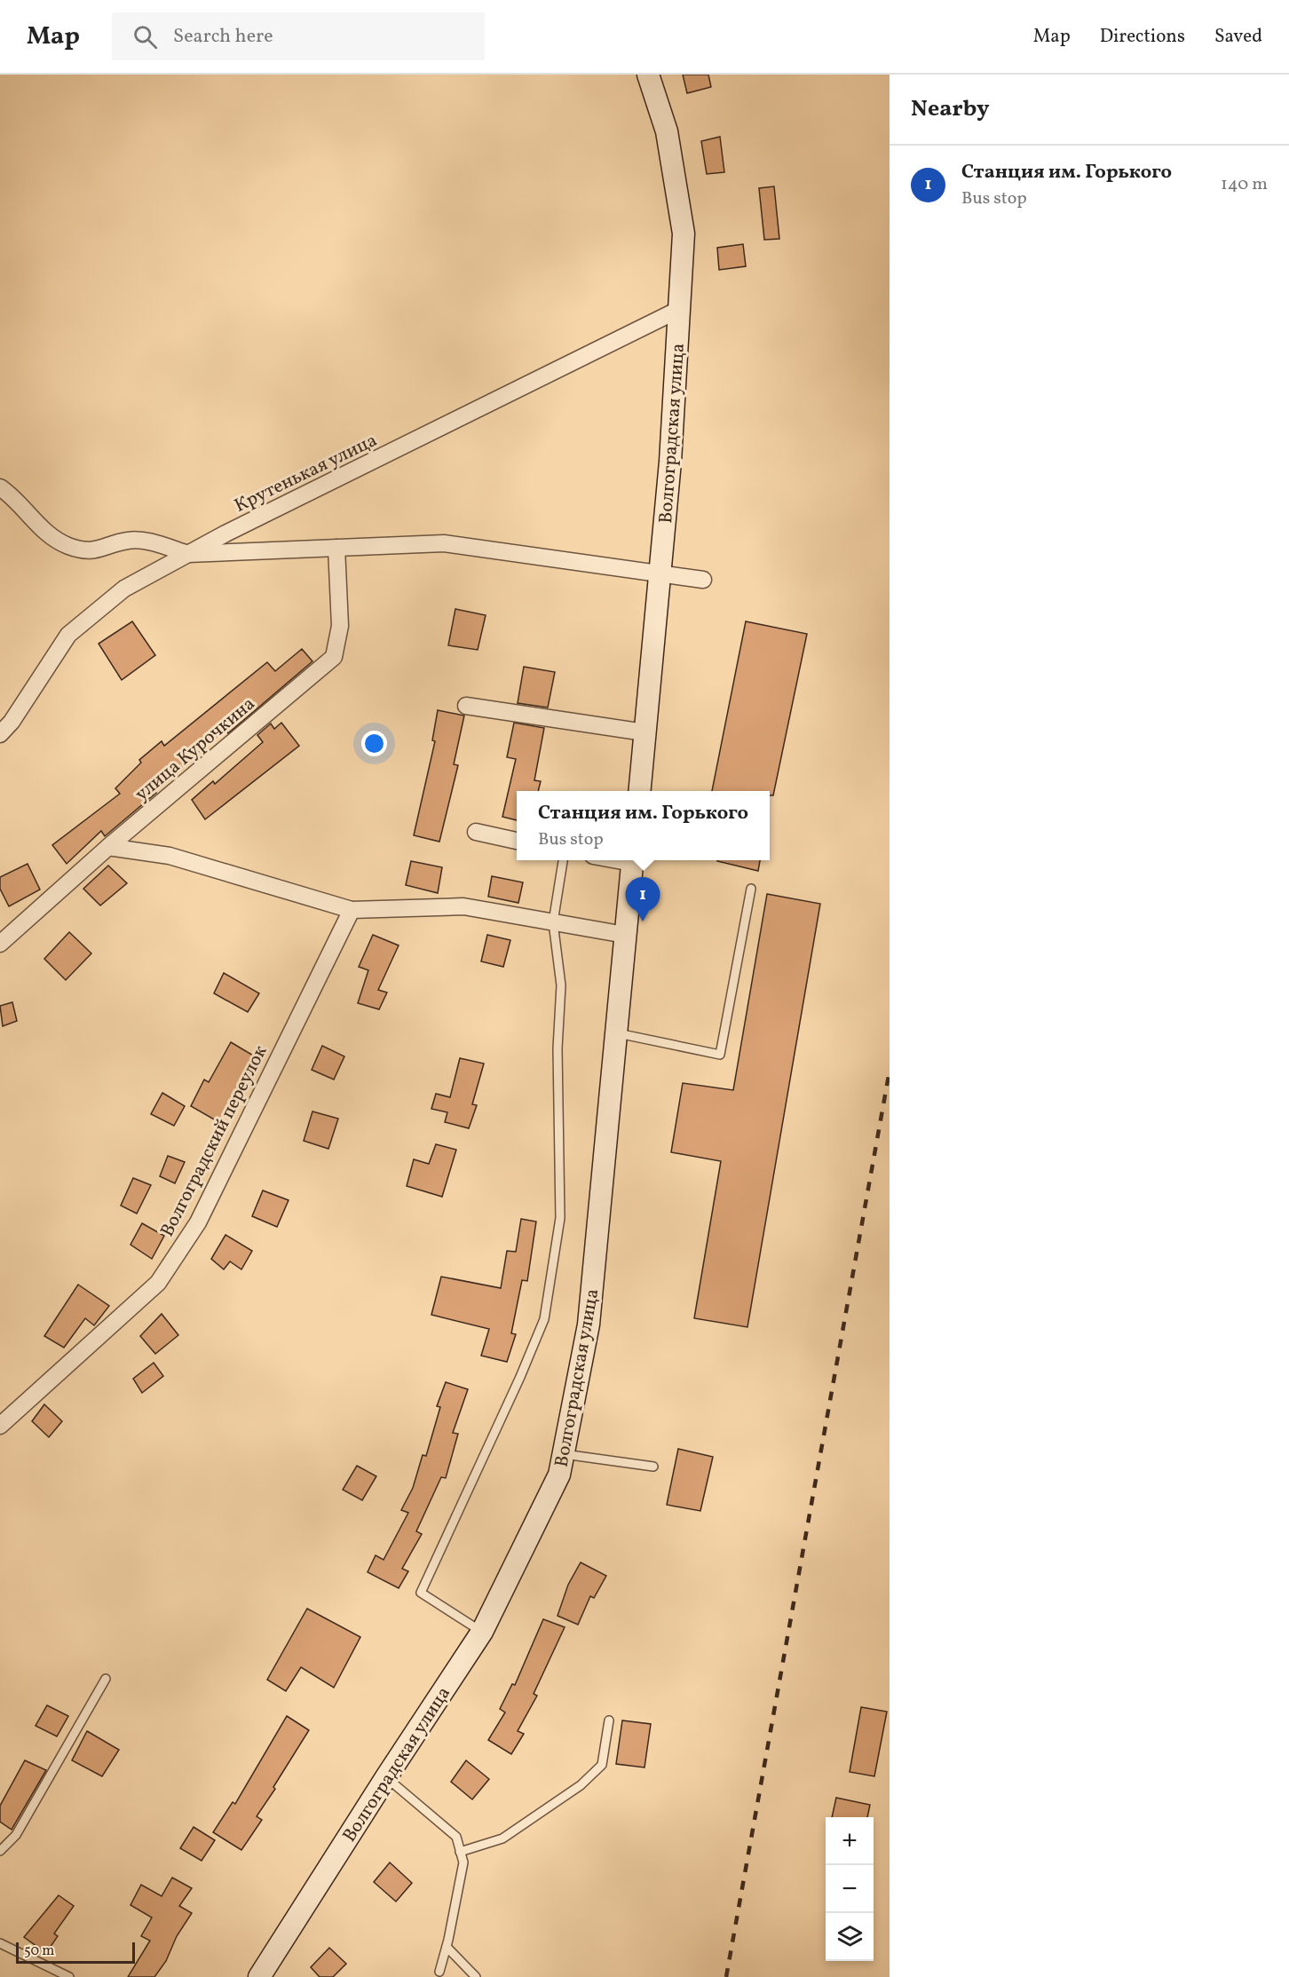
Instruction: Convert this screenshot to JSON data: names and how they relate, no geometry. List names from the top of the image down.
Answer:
{
  "streets": {
    "main road": ["Волгоградская улица"],
    "street": ["Крутенькая улица", "улица Курочкина", "Волгоградский переулок"]
  },
  "crossings": [
    ["Волгоградская улица", "Крутенькая улица"]
  ],
  "scale_bar": "50 m",
  "page": {
    "header": "Map",
    "search": "Search here",
    "nav": ["Map", "Directions", "Saved"],
    "heading": "Nearby",
    "list": [
      {
        "mark": "1",
        "name": "Станция им. Горького",
        "note": "Bus stop",
        "value": "140 m"
      }
    ],
    "popup": ["Станция им. Горького", "Bus stop"],
    "pins": "1",
    "map_buttons": ["+", "−"],
    "scale": "50 m"
  }
}
